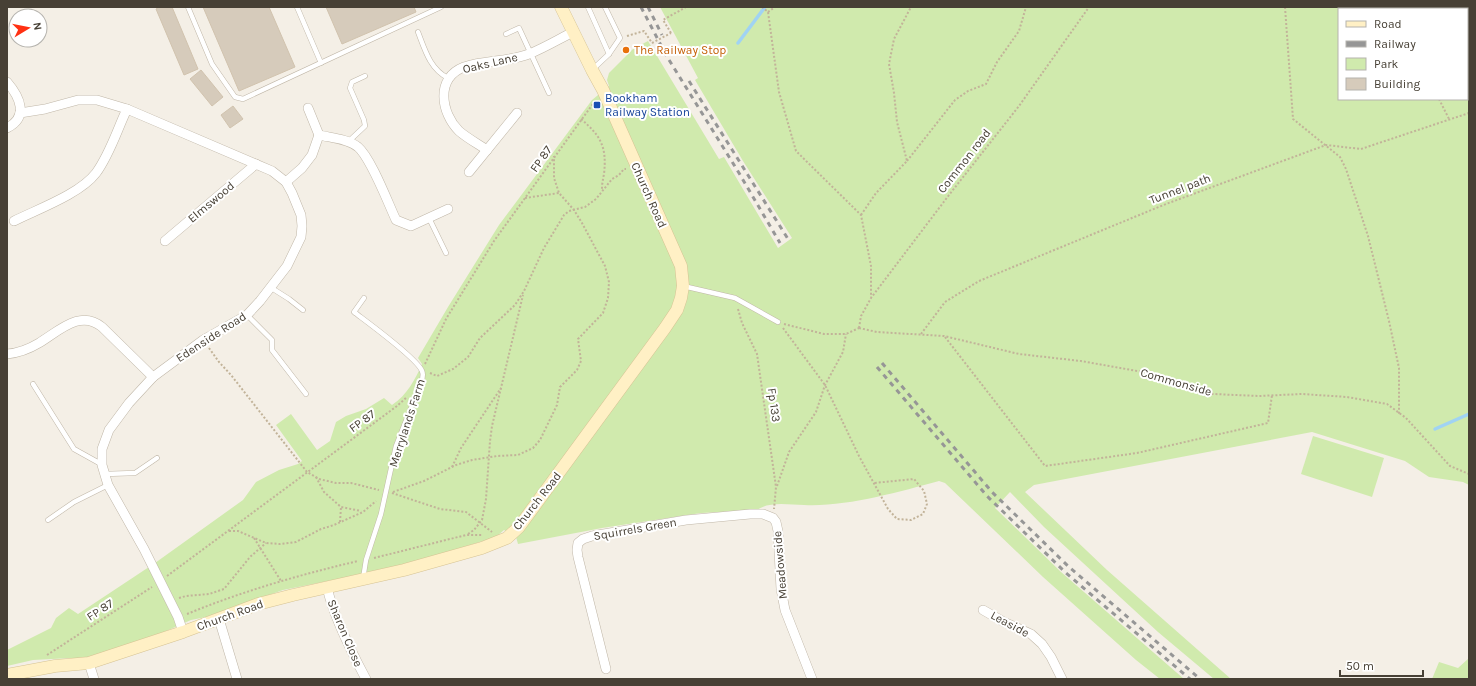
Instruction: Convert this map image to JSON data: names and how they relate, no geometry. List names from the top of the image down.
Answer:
{
  "streets": {
    "street": [
      "Oaks Lane",
      "Church Road",
      "Elmswood",
      "Edenside Road",
      "Squirrels Green",
      "Meadowside",
      "Leaside",
      "Sharon Close"
    ],
    "lane": ["Merrylands Farm"],
    "path": [
      "FP 87",
      "Common road",
      "Tunnel path",
      "Commonside",
      "Fp 133"
    ]
  },
  "crossings": [
    ["Oaks Lane", "Church Road"],
    ["FP 87", "Church Road"],
    ["FP 87", "Edenside Road"],
    ["FP 87", "Merrylands Farm"],
    ["Common road", "Commonside"],
    ["Tunnel path", "Commonside"],
    ["Church Road", "Edenside Road"],
    ["Church Road", "Merrylands Farm"],
    ["Church Road", "Sharon Close"],
    ["Elmswood", "Edenside Road"],
    ["Fp 133", "Squirrels Green"],
    ["Fp 133", "Meadowside"],
    ["Squirrels Green", "Meadowside"]
  ],
  "places": {
    "other": ["The Railway Stop"],
    "transit": ["Bookham Railway Station"]
  },
  "legend": [
    "Road",
    "Railway",
    "Park",
    "Building"
  ],
  "scale_bar": "50 m",
  "north": "right"
}
